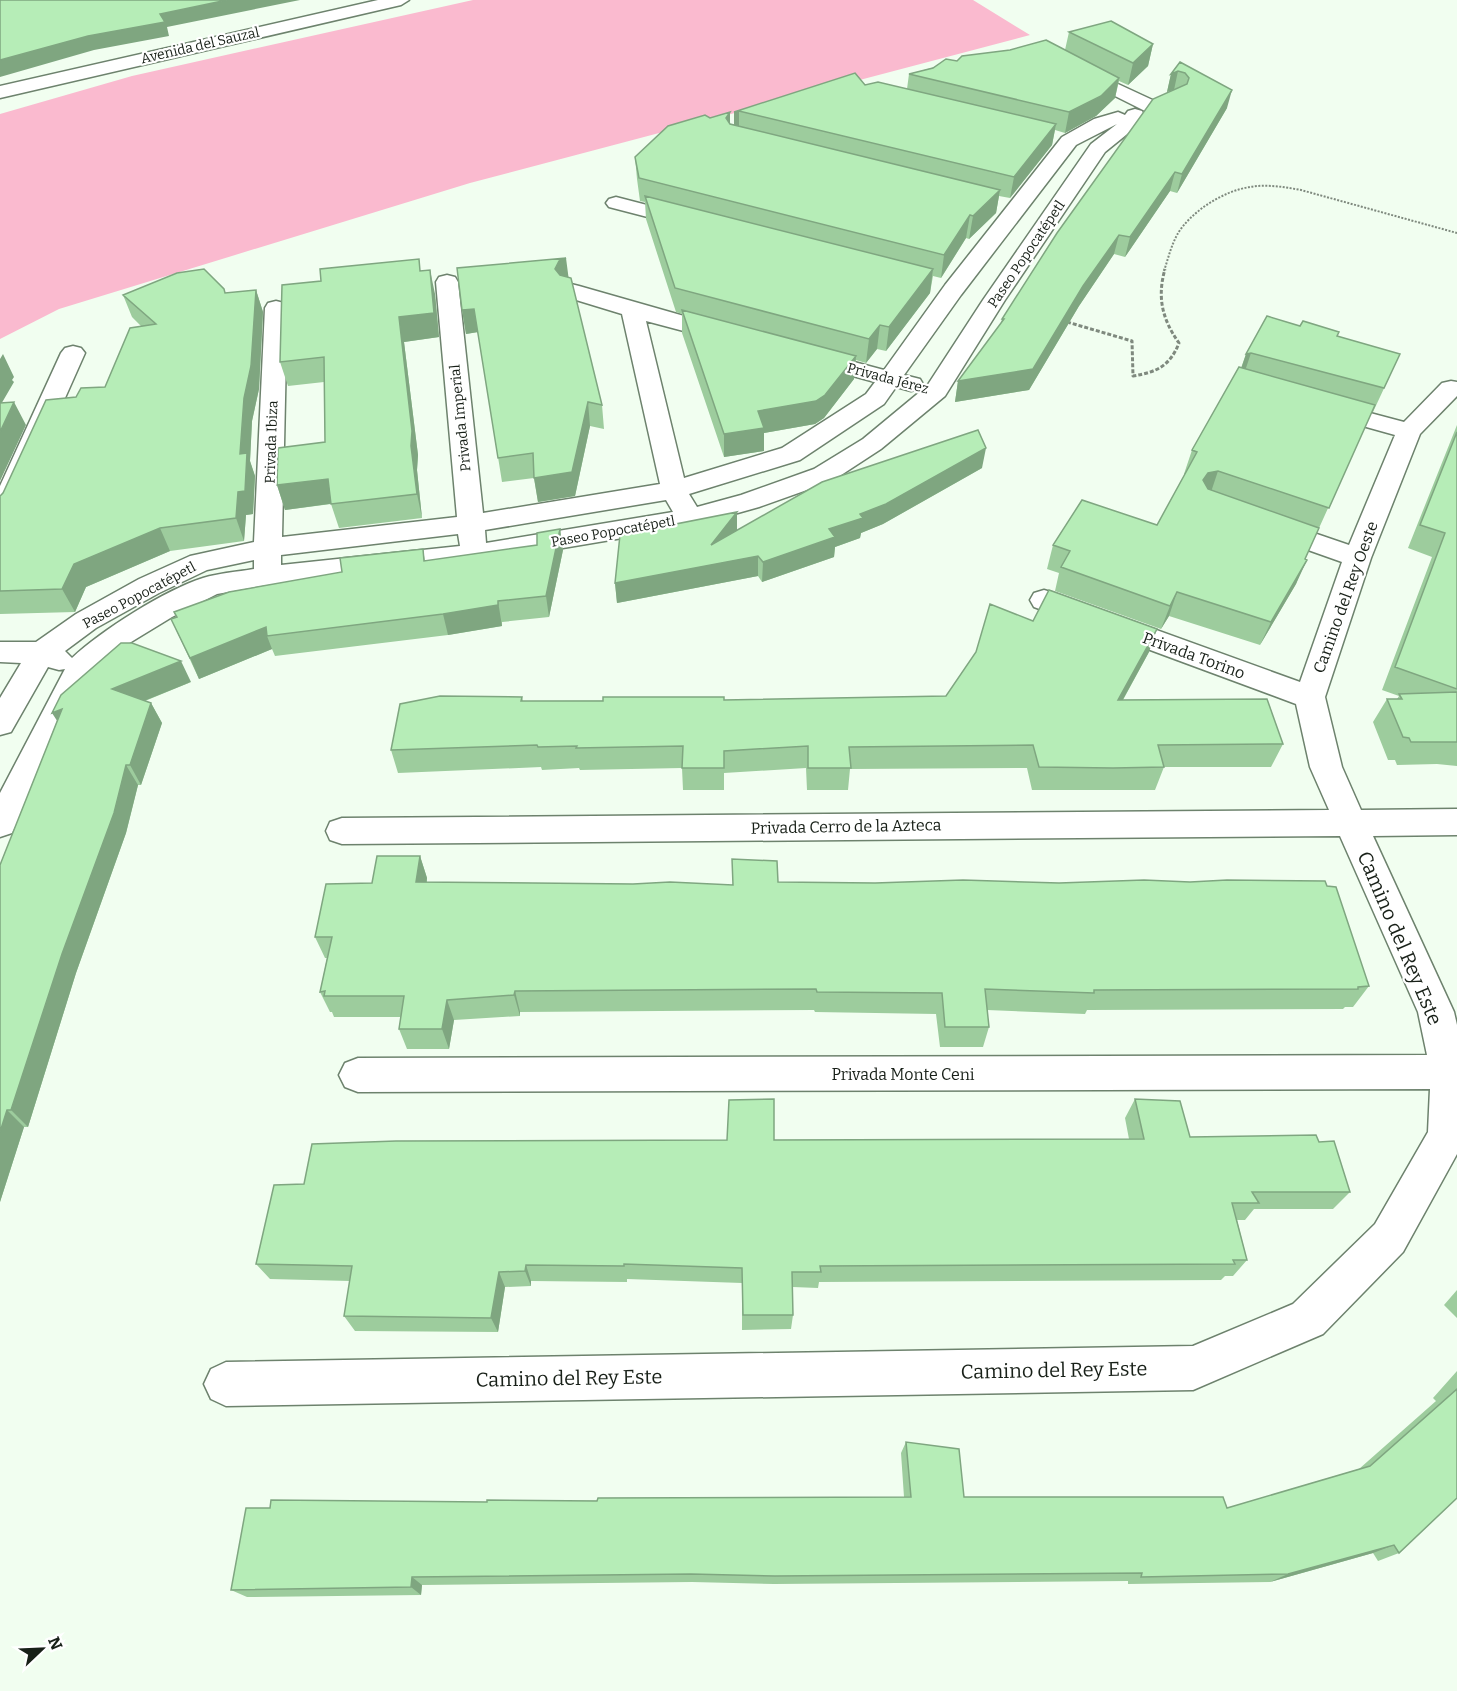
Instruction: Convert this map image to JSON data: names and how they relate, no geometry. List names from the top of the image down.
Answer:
{
  "streets": {
    "street": [
      "Avenida del Sauzal",
      "Paseo Popocatépetl",
      "Privada Jérez",
      "Privada Imperial",
      "Privada Ibiza",
      "Camino del Rey Oeste",
      "Privada Torino",
      "Privada Cerro de la Azteca",
      "Camino del Rey Este",
      "Privada Monte Ceni"
    ]
  },
  "crossings": [
    ["Paseo Popocatépetl", "Privada Jérez"],
    ["Paseo Popocatépetl", "Privada Imperial"],
    ["Paseo Popocatépetl", "Privada Ibiza"],
    ["Camino del Rey Oeste", "Privada Torino"],
    ["Privada Cerro de la Azteca", "Camino del Rey Este"],
    ["Camino del Rey Este", "Privada Monte Ceni"]
  ],
  "north": "top right"
}
